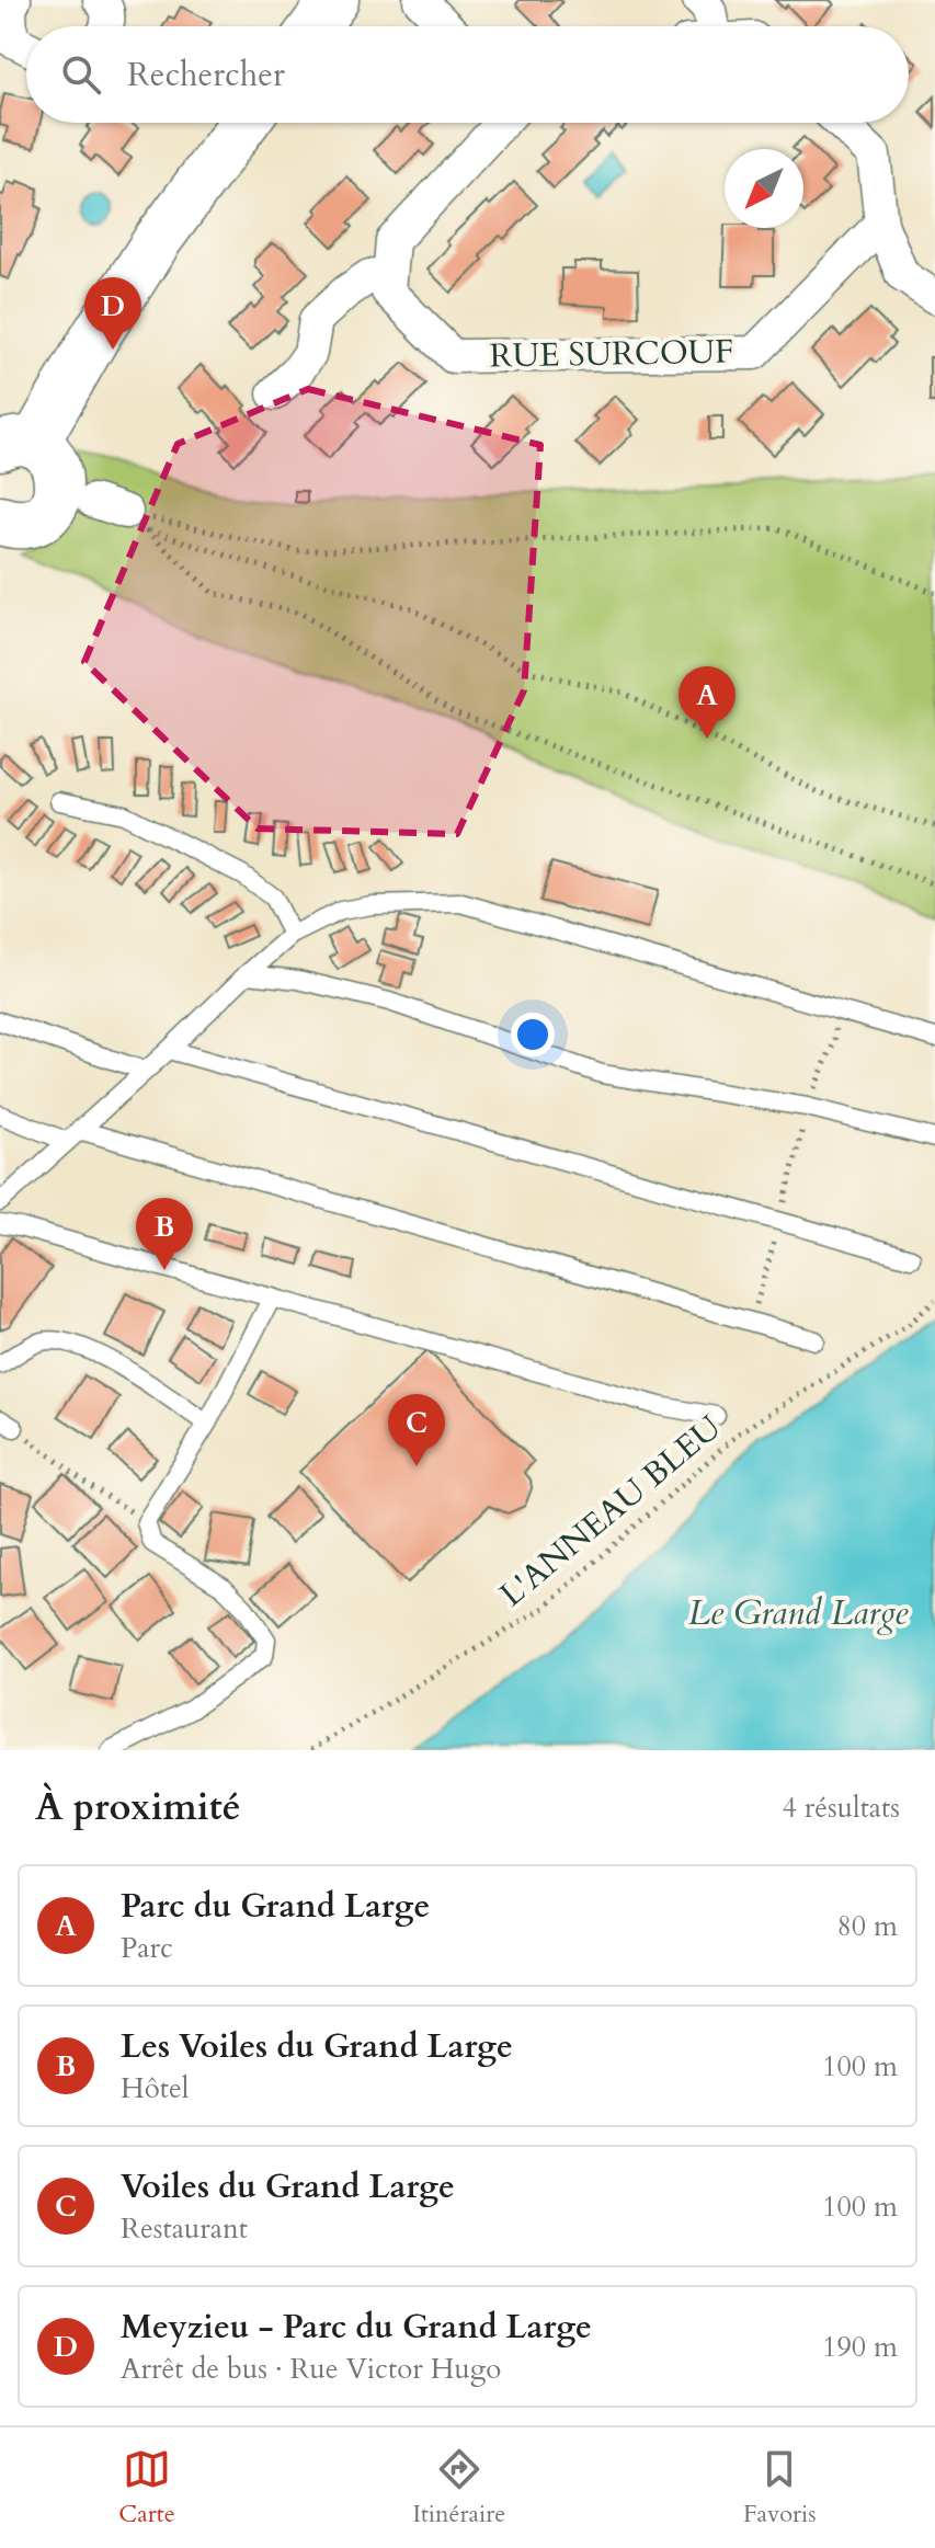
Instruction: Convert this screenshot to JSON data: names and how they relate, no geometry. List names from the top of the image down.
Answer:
{
  "streets": {
    "street": ["RUE SURCOUF"],
    "path": ["L'ANNEAU BLEU"]
  },
  "water": ["Le Grand Large"],
  "north": "bottom left",
  "page": {
    "search": "Rechercher",
    "pins": [
      "D",
      "A",
      "B",
      "C"
    ],
    "heading": ["À proximité", "4 résultats"],
    "list": [
      {
        "mark": "A",
        "name": "Parc du Grand Large",
        "note": "Parc",
        "value": "80 m"
      },
      {
        "mark": "B",
        "name": "Les Voiles du Grand Large",
        "note": "Hôtel",
        "value": "100 m"
      },
      {
        "mark": "C",
        "name": "Voiles du Grand Large",
        "note": "Restaurant",
        "value": "100 m"
      },
      {
        "mark": "D",
        "name": "Meyzieu - Parc du Grand Large",
        "note": "Arrêt de bus · Rue Victor Hugo",
        "value": "190 m"
      }
    ],
    "nav": ["Carte", "Itinéraire", "Favoris"]
  }
}
